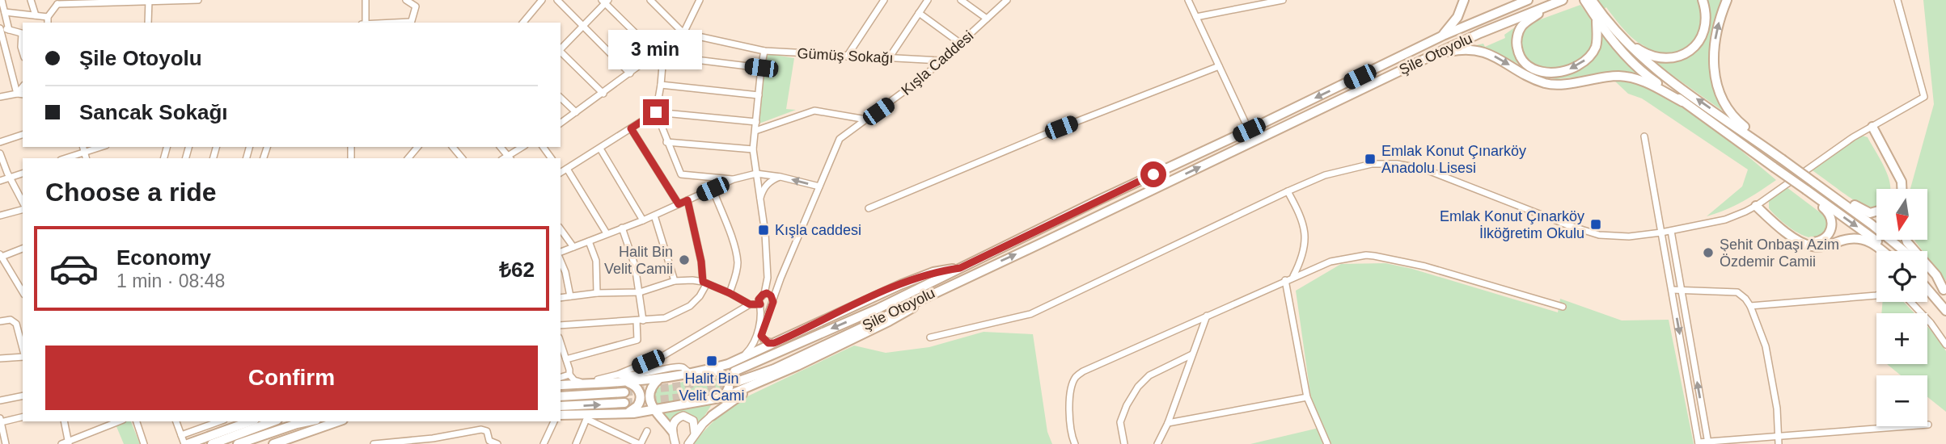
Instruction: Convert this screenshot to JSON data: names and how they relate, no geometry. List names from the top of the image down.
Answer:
{
  "streets": {
    "highway": ["Şile Otoyolu"],
    "street": ["Gümüş Sokağı", "Kışla Caddesi"]
  },
  "crossings": [
    ["Gümüş Sokağı", "Kışla Caddesi"]
  ],
  "places": {
    "transit": [
      "Emlak Konut Çınarköy Anadolu Lisesi",
      "Emlak Konut Çınarköy İlköğretim Okulu",
      "Kışla caddesi",
      "Halit Bin Velit Cami"
    ],
    "other": ["Şehit Onbaşı Azim Özdemir Camii", "Halit Bin Velit Camii"]
  },
  "north": "bottom",
  "page": {
    "banner": ["Şile Otoyolu", "Sancak Sokağı"],
    "bubble": "3 min",
    "heading": "Choose a ride",
    "map_buttons": ["+", "−"],
    "list": [
      {
        "name": "Economy",
        "note": "1 min · 08:48",
        "value": "₺62"
      }
    ],
    "buttons": "Confirm"
  }
}
